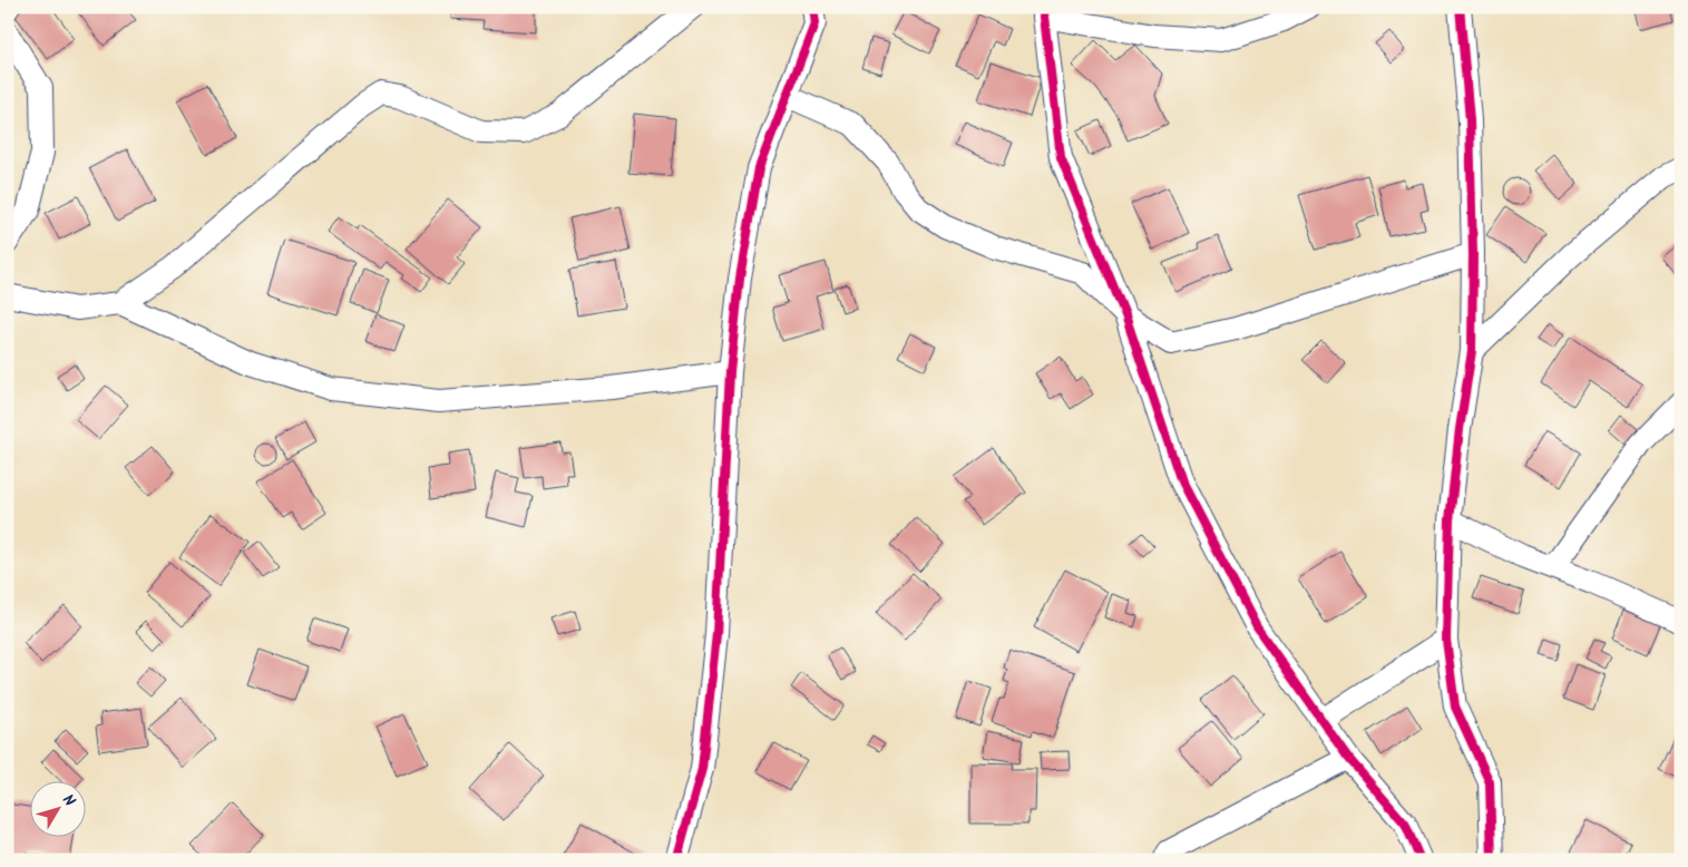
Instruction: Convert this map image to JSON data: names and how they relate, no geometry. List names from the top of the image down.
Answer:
{
  "north": "top right"
}
